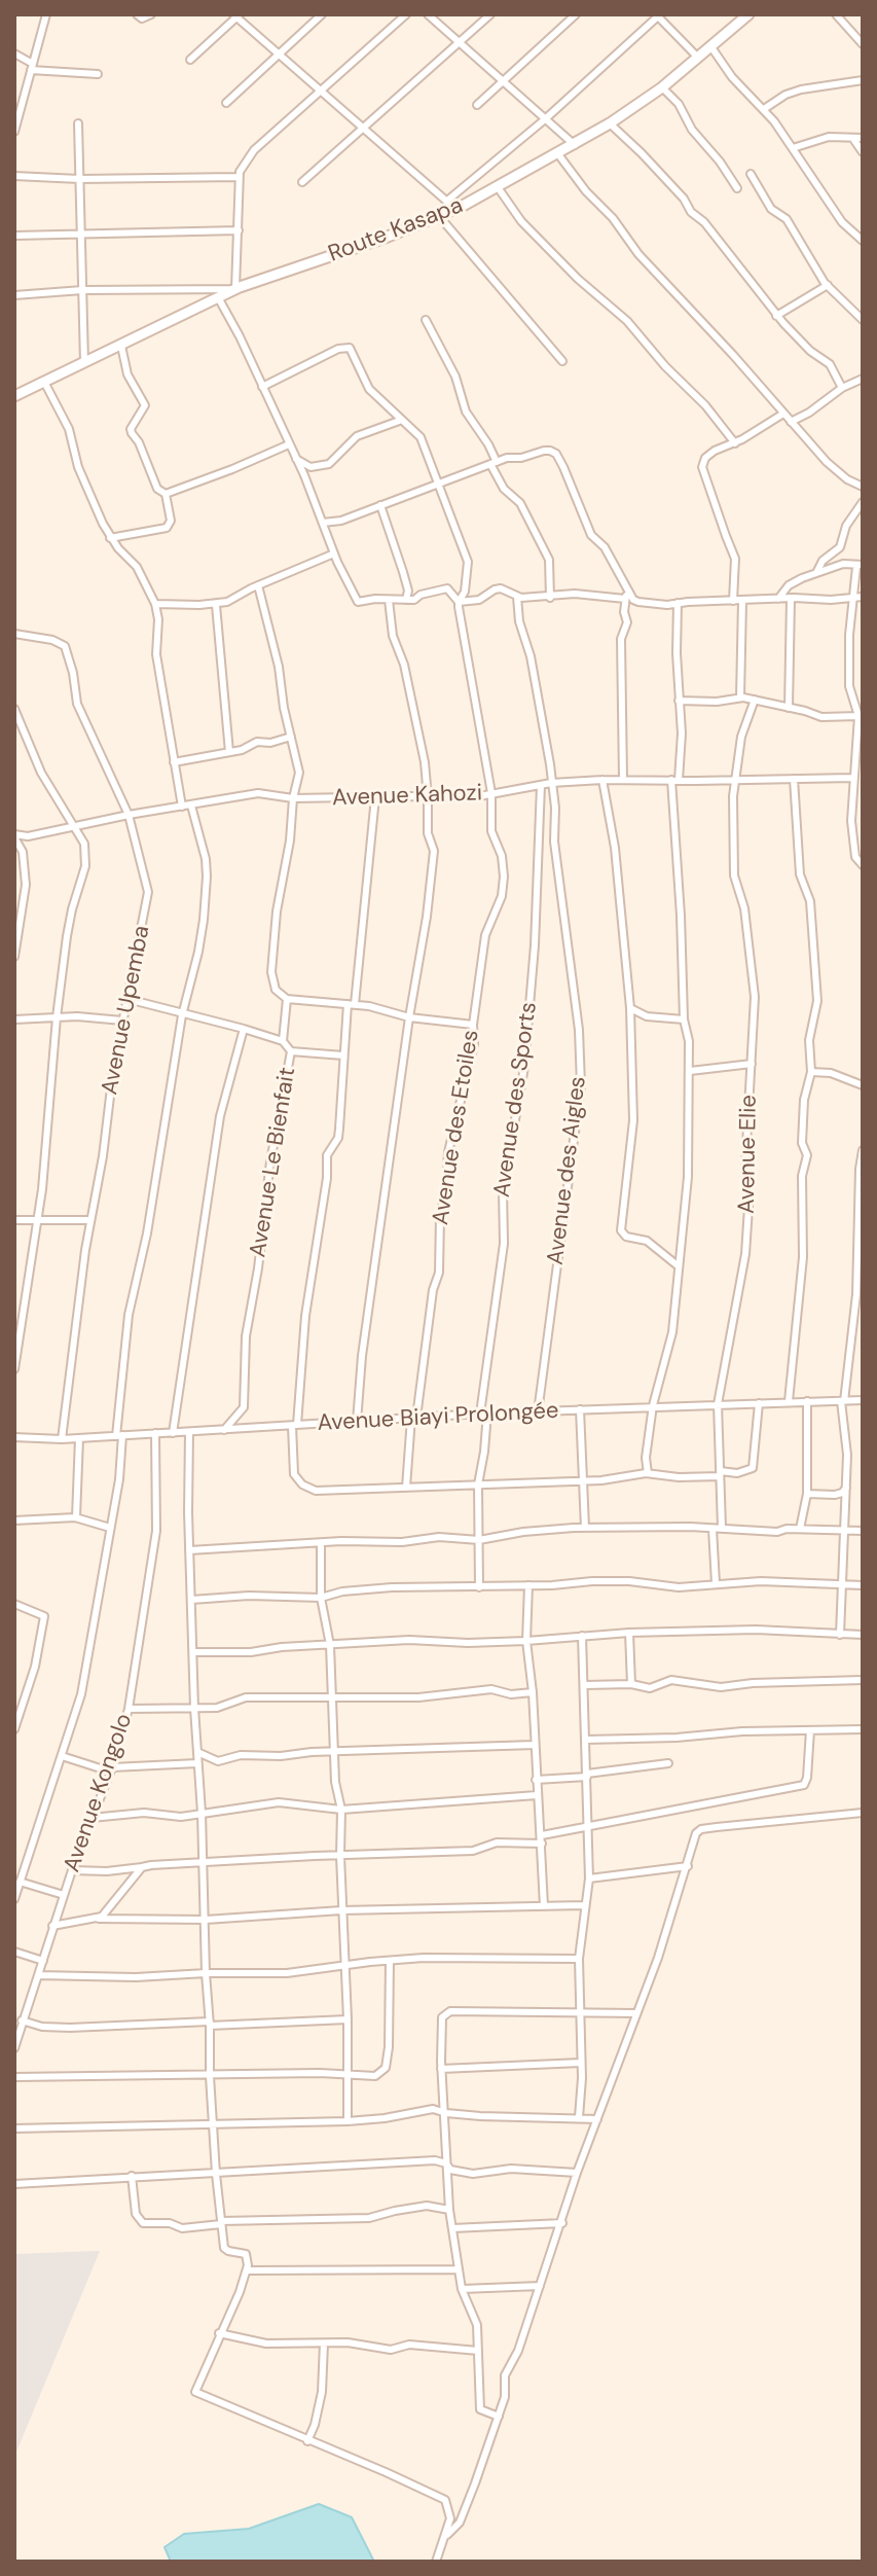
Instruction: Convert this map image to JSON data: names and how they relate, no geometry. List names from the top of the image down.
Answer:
{
  "streets": {
    "main road": ["Route Kasapa"],
    "street": [
      "Avenue Kahozi",
      "Avenue Upemba",
      "Avenue des Sports",
      "Avenue des Etoiles",
      "Avenue Elie",
      "Avenue Le Bienfait",
      "Avenue des Aigles",
      "Avenue Biayi Prolongée",
      "Avenue Kongolo"
    ]
  },
  "crossings": [
    ["Avenue Kahozi", "Avenue Upemba"],
    ["Avenue Kahozi", "Avenue des Sports"],
    ["Avenue Kahozi", "Avenue des Etoiles"],
    ["Avenue Kahozi", "Avenue Elie"],
    ["Avenue Kahozi", "Avenue Le Bienfait"],
    ["Avenue Kahozi", "Avenue des Aigles"],
    ["Avenue Upemba", "Avenue Biayi Prolongée"],
    ["Avenue des Sports", "Avenue Biayi Prolongée"],
    ["Avenue des Etoiles", "Avenue Biayi Prolongée"],
    ["Avenue Elie", "Avenue Biayi Prolongée"],
    ["Avenue Le Bienfait", "Avenue Biayi Prolongée"],
    ["Avenue des Aigles", "Avenue Biayi Prolongée"],
    ["Avenue Biayi Prolongée", "Avenue Kongolo"]
  ]
}
